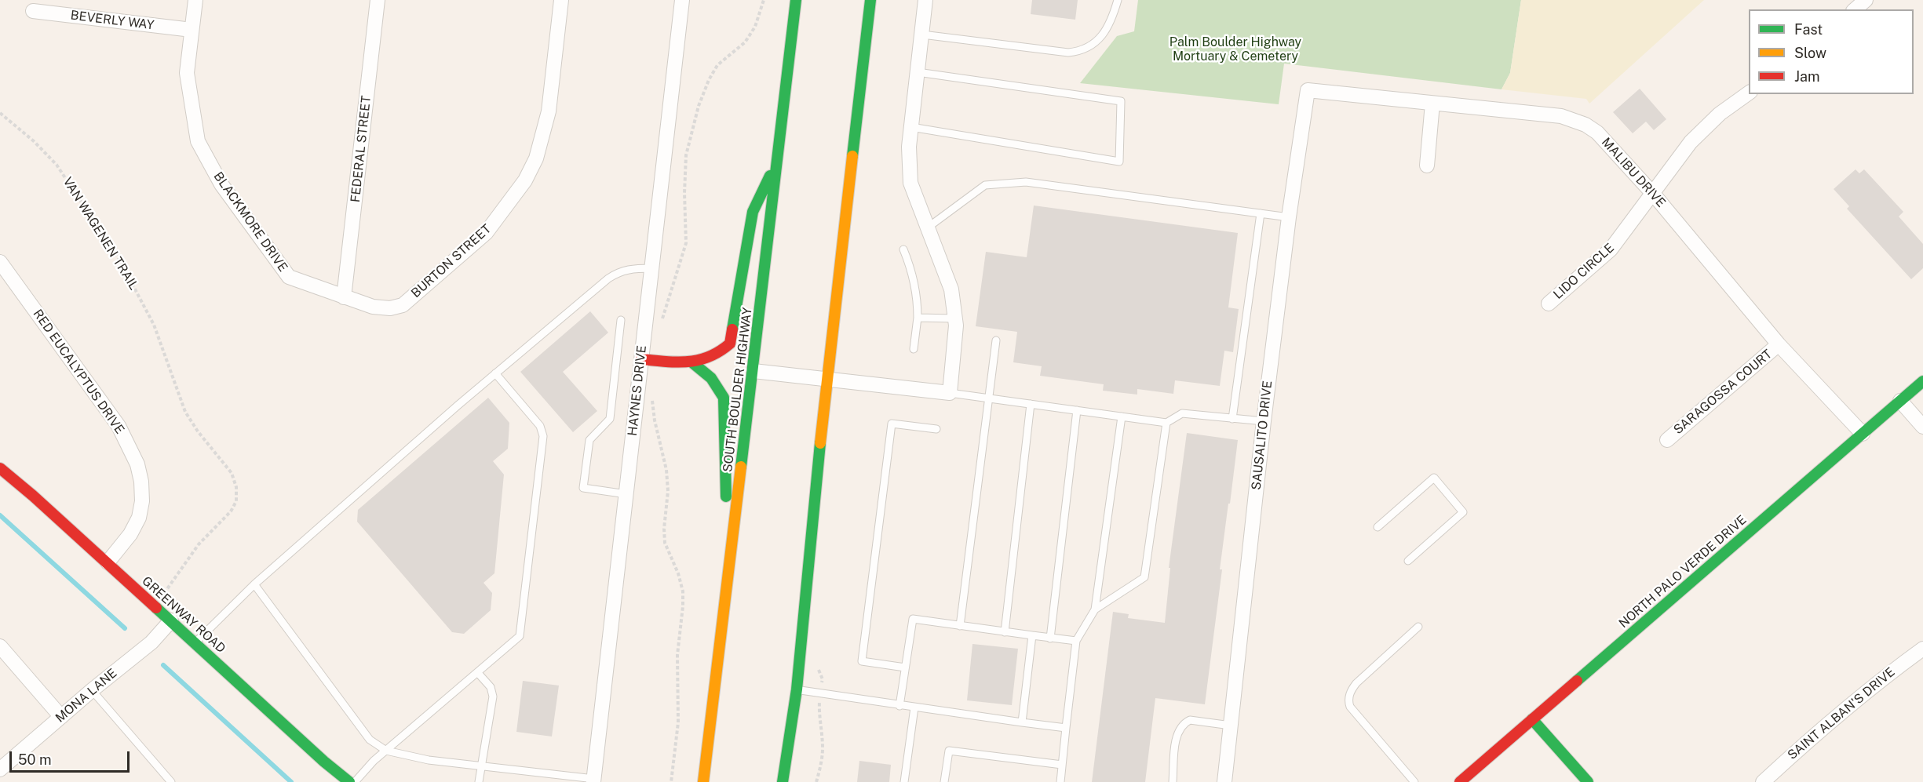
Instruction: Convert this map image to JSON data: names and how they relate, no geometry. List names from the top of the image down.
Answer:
{
  "streets": {
    "main road": ["SOUTH BOULDER HIGHWAY", "NORTH PALO VERDE DRIVE", "GREENWAY ROAD"],
    "street": [
      "BEVERLY WAY",
      "FEDERAL STREET",
      "MALIBU DRIVE",
      "BLACKMORE DRIVE",
      "BURTON STREET",
      "LIDO CIRCLE",
      "RED EUCALYPTUS DRIVE",
      "HAYNES DRIVE",
      "SARAGOSSA COURT",
      "SAUSALITO DRIVE",
      "MONA LANE",
      "SAINT ALBAN'S DRIVE"
    ],
    "path": ["VAN WAGENEN TRAIL"]
  },
  "crossings": [
    ["BEVERLY WAY", "BLACKMORE DRIVE"],
    ["FEDERAL STREET", "BLACKMORE DRIVE"],
    ["FEDERAL STREET", "BURTON STREET"],
    ["MALIBU DRIVE", "LIDO CIRCLE"],
    ["MALIBU DRIVE", "SARAGOSSA COURT"],
    ["MALIBU DRIVE", "SAUSALITO DRIVE"],
    ["MALIBU DRIVE", "NORTH PALO VERDE DRIVE"],
    ["BLACKMORE DRIVE", "BURTON STREET"],
    ["RED EUCALYPTUS DRIVE", "GREENWAY ROAD"],
    ["GREENWAY ROAD", "MONA LANE"]
  ],
  "parks": ["Palm Boulder Highway Mortuary & Cemetery"],
  "legend": ["Fast", "Slow", "Jam"],
  "scale_bar": "50 m"
}
